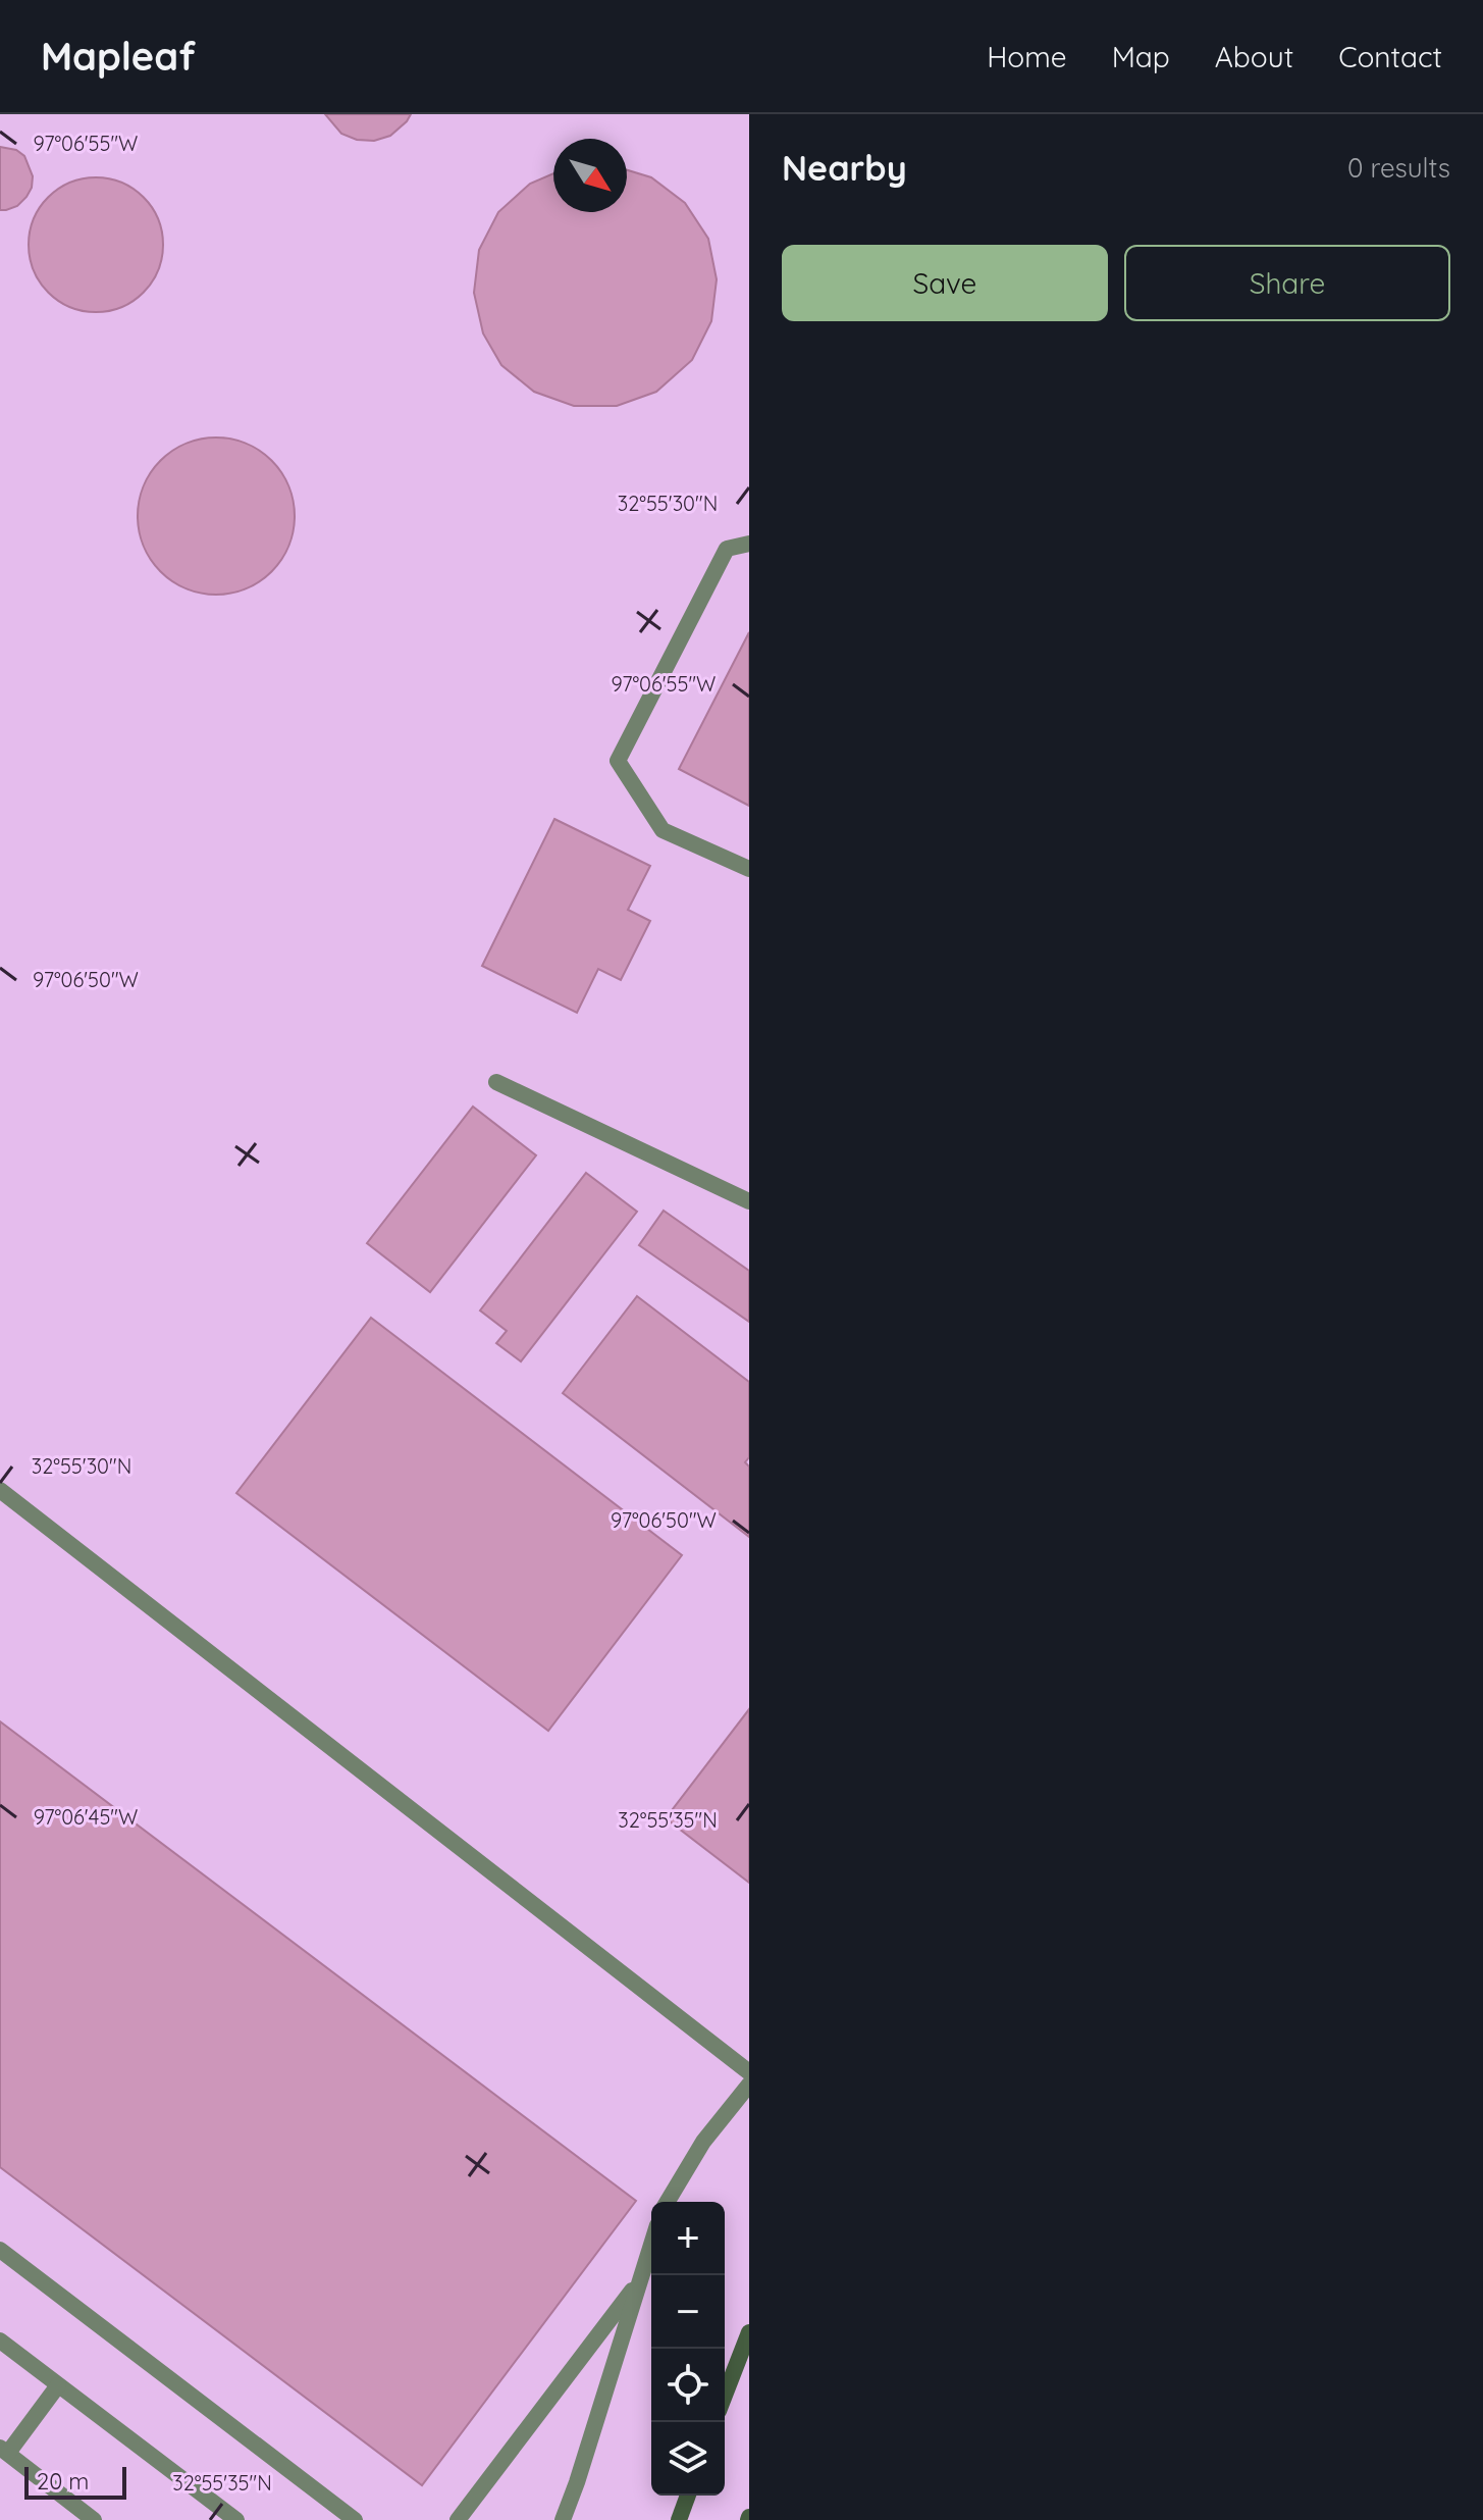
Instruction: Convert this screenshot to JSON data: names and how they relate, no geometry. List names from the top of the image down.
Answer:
{
  "scale_bar": "20 m",
  "north": "bottom right",
  "page": {
    "header": "Mapleaf",
    "nav": [
      "Home",
      "Map",
      "About",
      "Contact"
    ],
    "heading": ["Nearby", "0 results"],
    "buttons": ["Save", "Share"],
    "map_buttons": ["+", "−"],
    "scale": "20 m"
  },
  "coordinates": [
    "97°06'55\"W",
    "32°55'30\"N",
    "97°06'50\"W",
    "97°06'45\"W",
    "32°55'35\"N"
  ]
}
